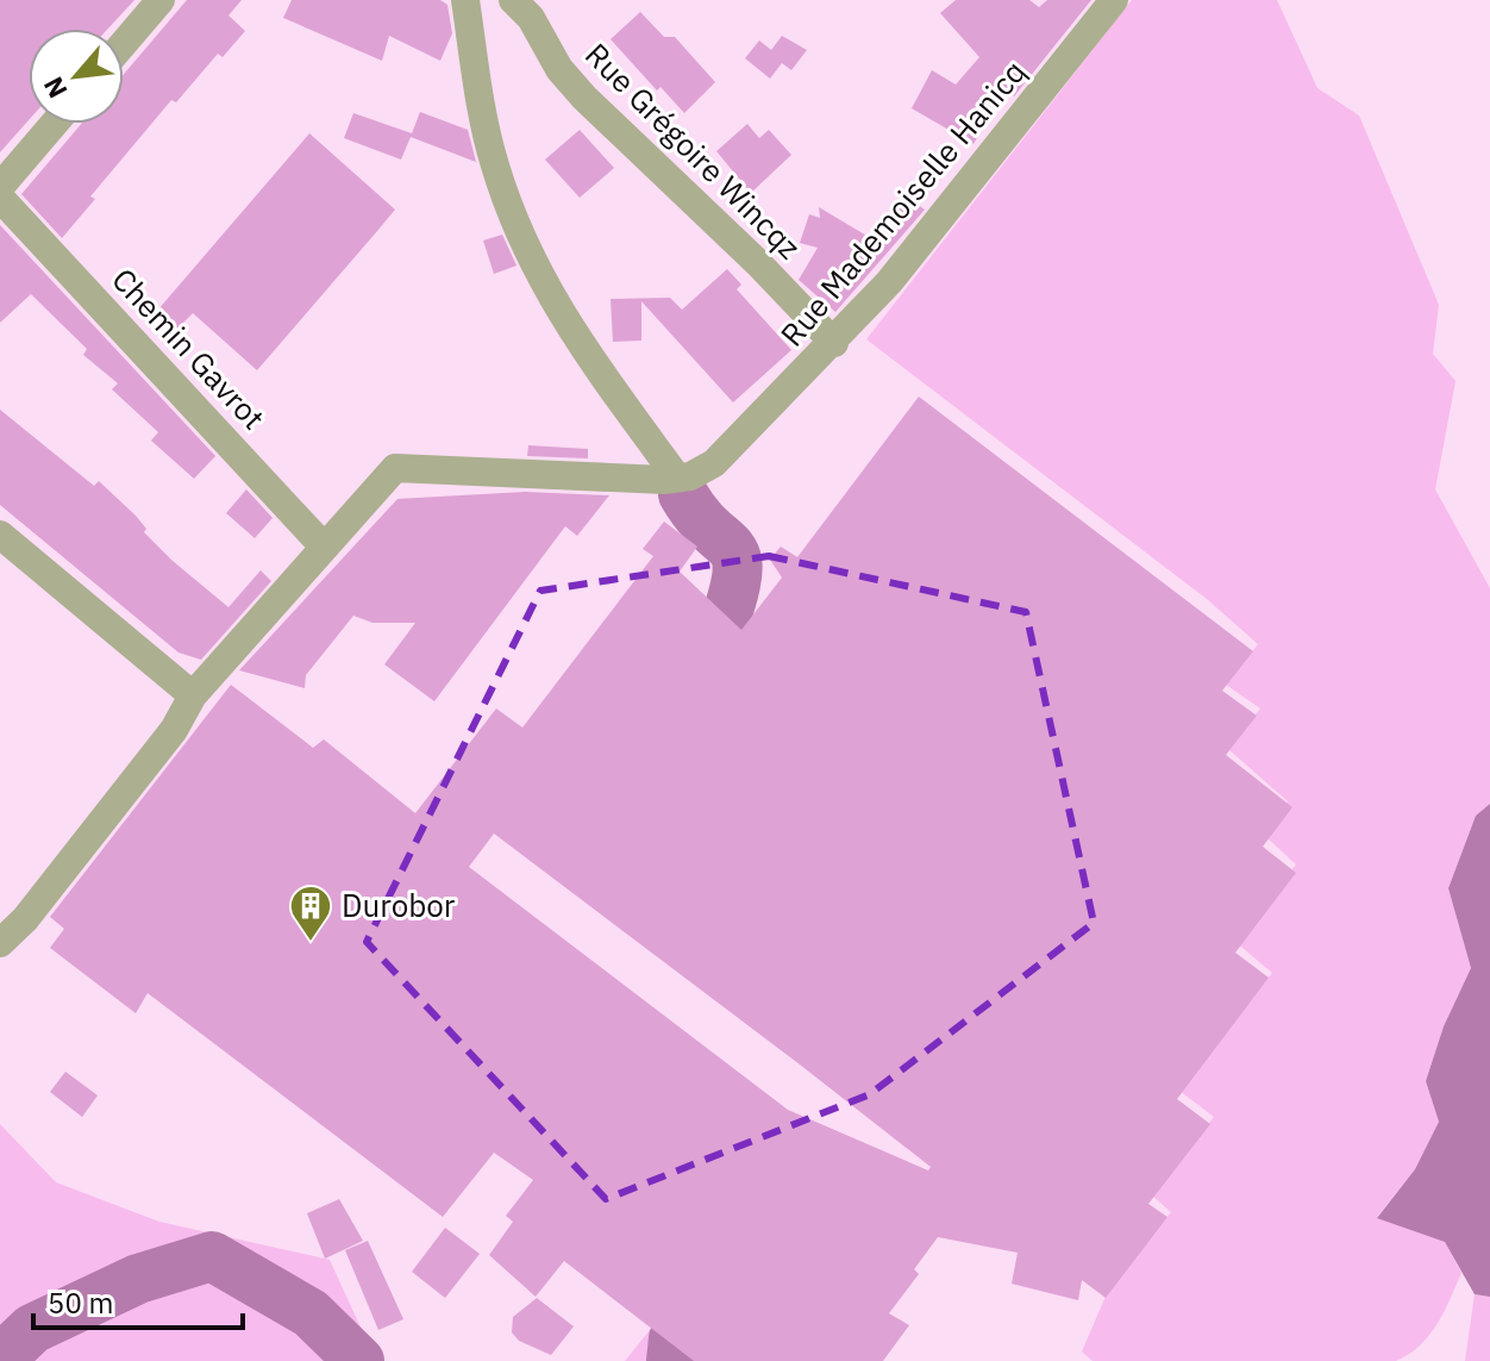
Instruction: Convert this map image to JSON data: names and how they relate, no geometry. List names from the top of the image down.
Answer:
{
  "streets": {
    "street": ["Rue Grégoire Wincqz", "Rue Mademoiselle Hanicq", "Chemin Gavrot"]
  },
  "crossings": [
    ["Rue Grégoire Wincqz", "Rue Mademoiselle Hanicq"],
    ["Rue Mademoiselle Hanicq", "Chemin Gavrot"]
  ],
  "places": {
    "building": ["Durobor"]
  },
  "scale_bar": "50 m",
  "north": "bottom left"
}
